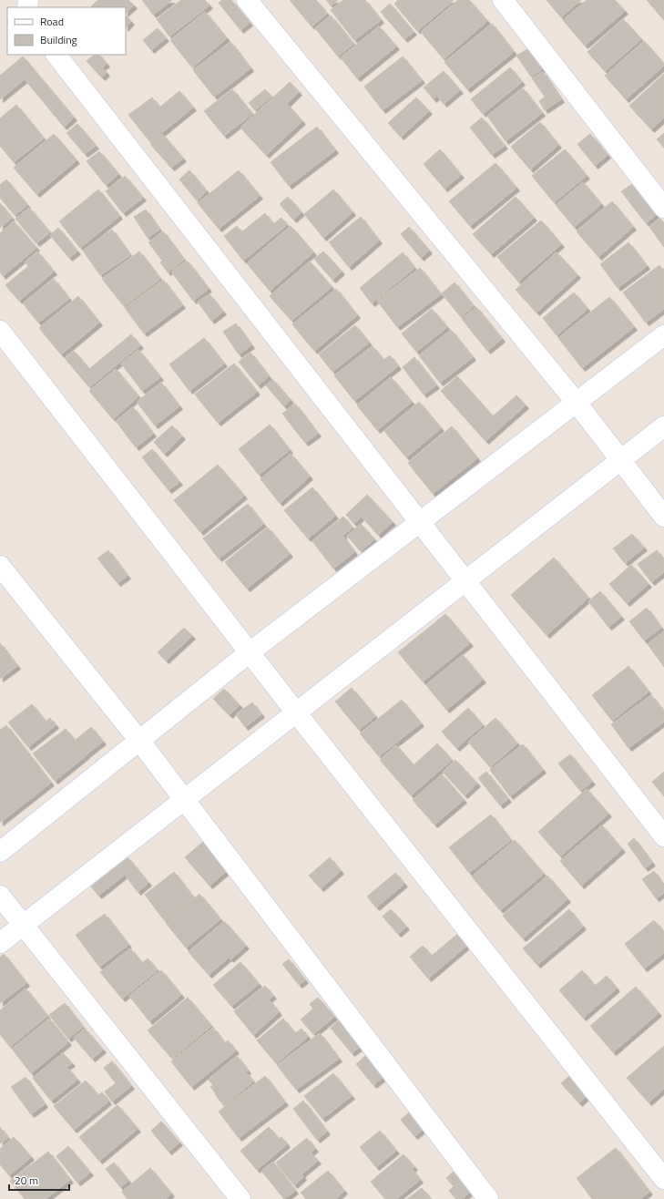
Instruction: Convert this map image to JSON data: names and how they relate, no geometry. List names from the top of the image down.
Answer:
{
  "legend": ["Road", "Building"],
  "scale_bar": "20 m"
}
